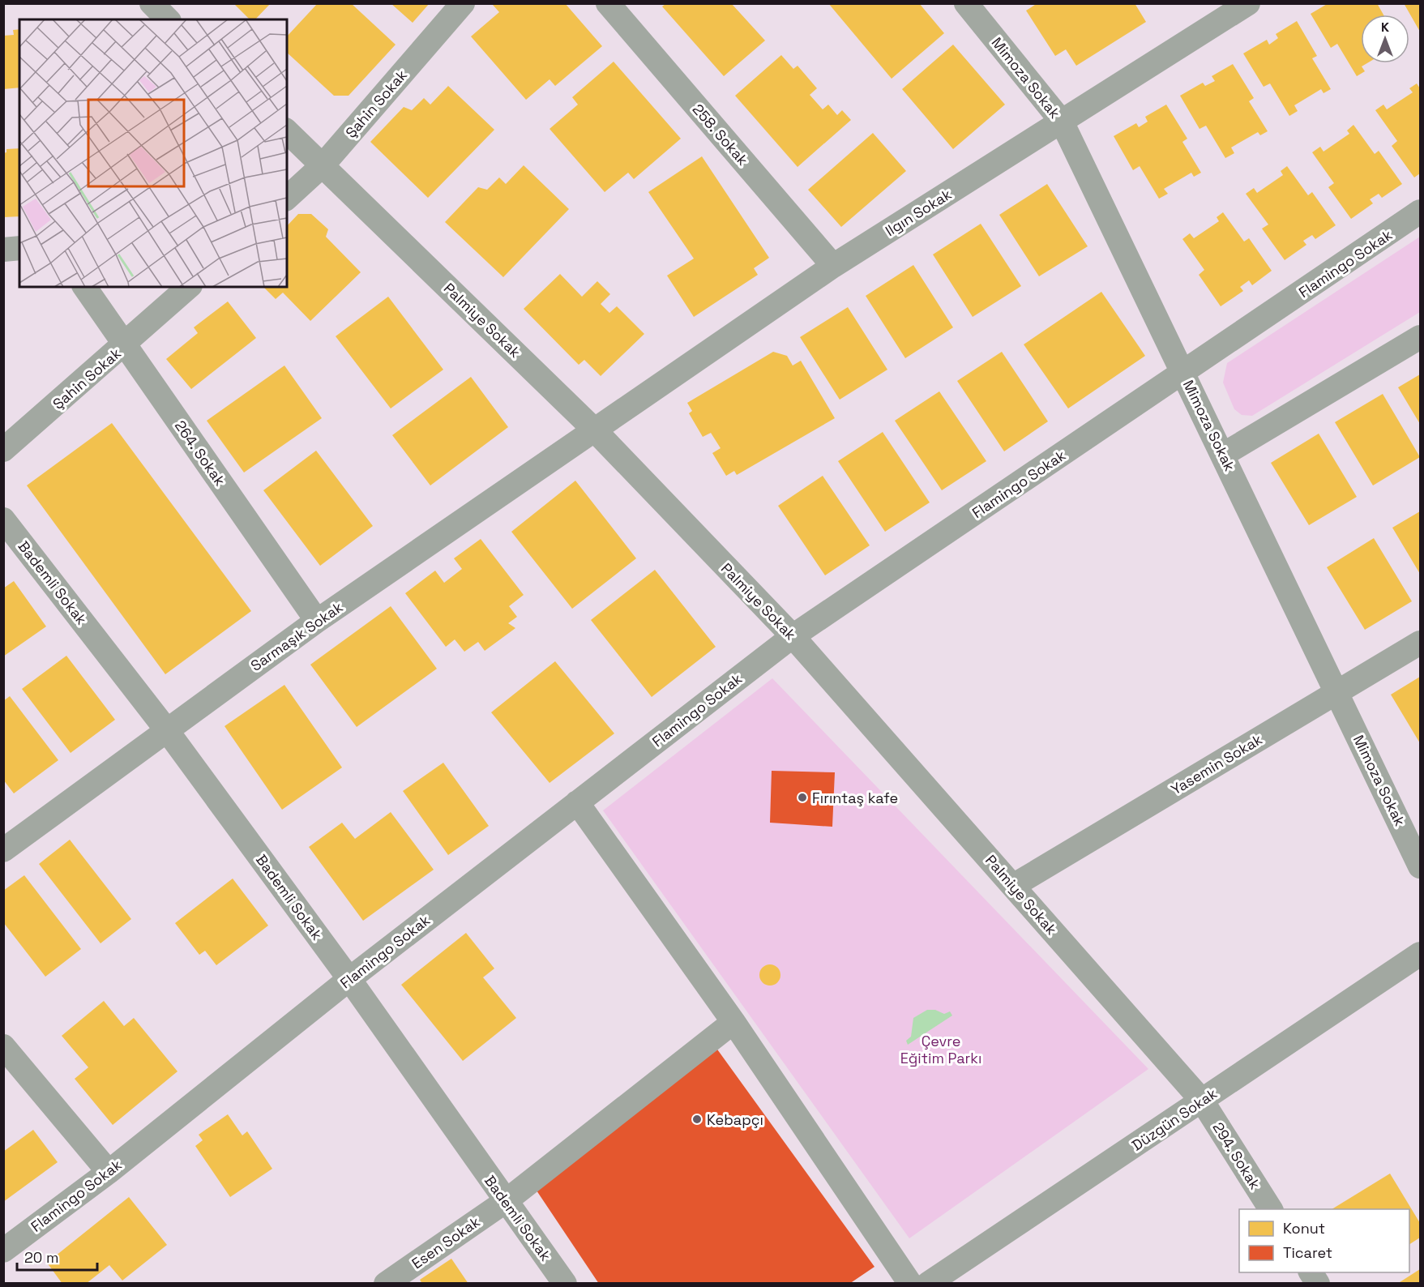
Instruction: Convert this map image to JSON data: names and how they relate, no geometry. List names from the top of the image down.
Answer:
{
  "streets": {
    "street": [
      "Mimoza Sokak",
      "Şahin Sokak",
      "258. Sokak",
      "Ilgın Sokak",
      "Flamingo Sokak",
      "Palmiye Sokak",
      "264. Sokak",
      "Bademli Sokak",
      "Sarmaşık Sokak",
      "Yasemin Sokak",
      "Düzgün Sokak",
      "294. Sokak",
      "Esen Sokak"
    ]
  },
  "crossings": [
    ["Mimoza Sokak", "Ilgın Sokak"],
    ["Mimoza Sokak", "Flamingo Sokak"],
    ["Mimoza Sokak", "Yasemin Sokak"],
    ["Şahin Sokak", "Palmiye Sokak"],
    ["Şahin Sokak", "264. Sokak"],
    ["258. Sokak", "Ilgın Sokak"],
    ["Ilgın Sokak", "Palmiye Sokak"],
    ["Ilgın Sokak", "Sarmaşık Sokak"],
    ["Flamingo Sokak", "Palmiye Sokak"],
    ["Flamingo Sokak", "Bademli Sokak"],
    ["Palmiye Sokak", "Sarmaşık Sokak"],
    ["Palmiye Sokak", "Yasemin Sokak"],
    ["Palmiye Sokak", "Düzgün Sokak"],
    ["Palmiye Sokak", "294. Sokak"],
    ["264. Sokak", "Sarmaşık Sokak"],
    ["Bademli Sokak", "Sarmaşık Sokak"],
    ["Bademli Sokak", "Esen Sokak"],
    ["Düzgün Sokak", "294. Sokak"]
  ],
  "parks": ["Çevre Eğitim Parkı"],
  "places": ["Fırıntaş kafe", "Kebapçı"],
  "legend": ["Konut", "Ticaret"],
  "scale_bar": "20 m",
  "north": "top"
}
